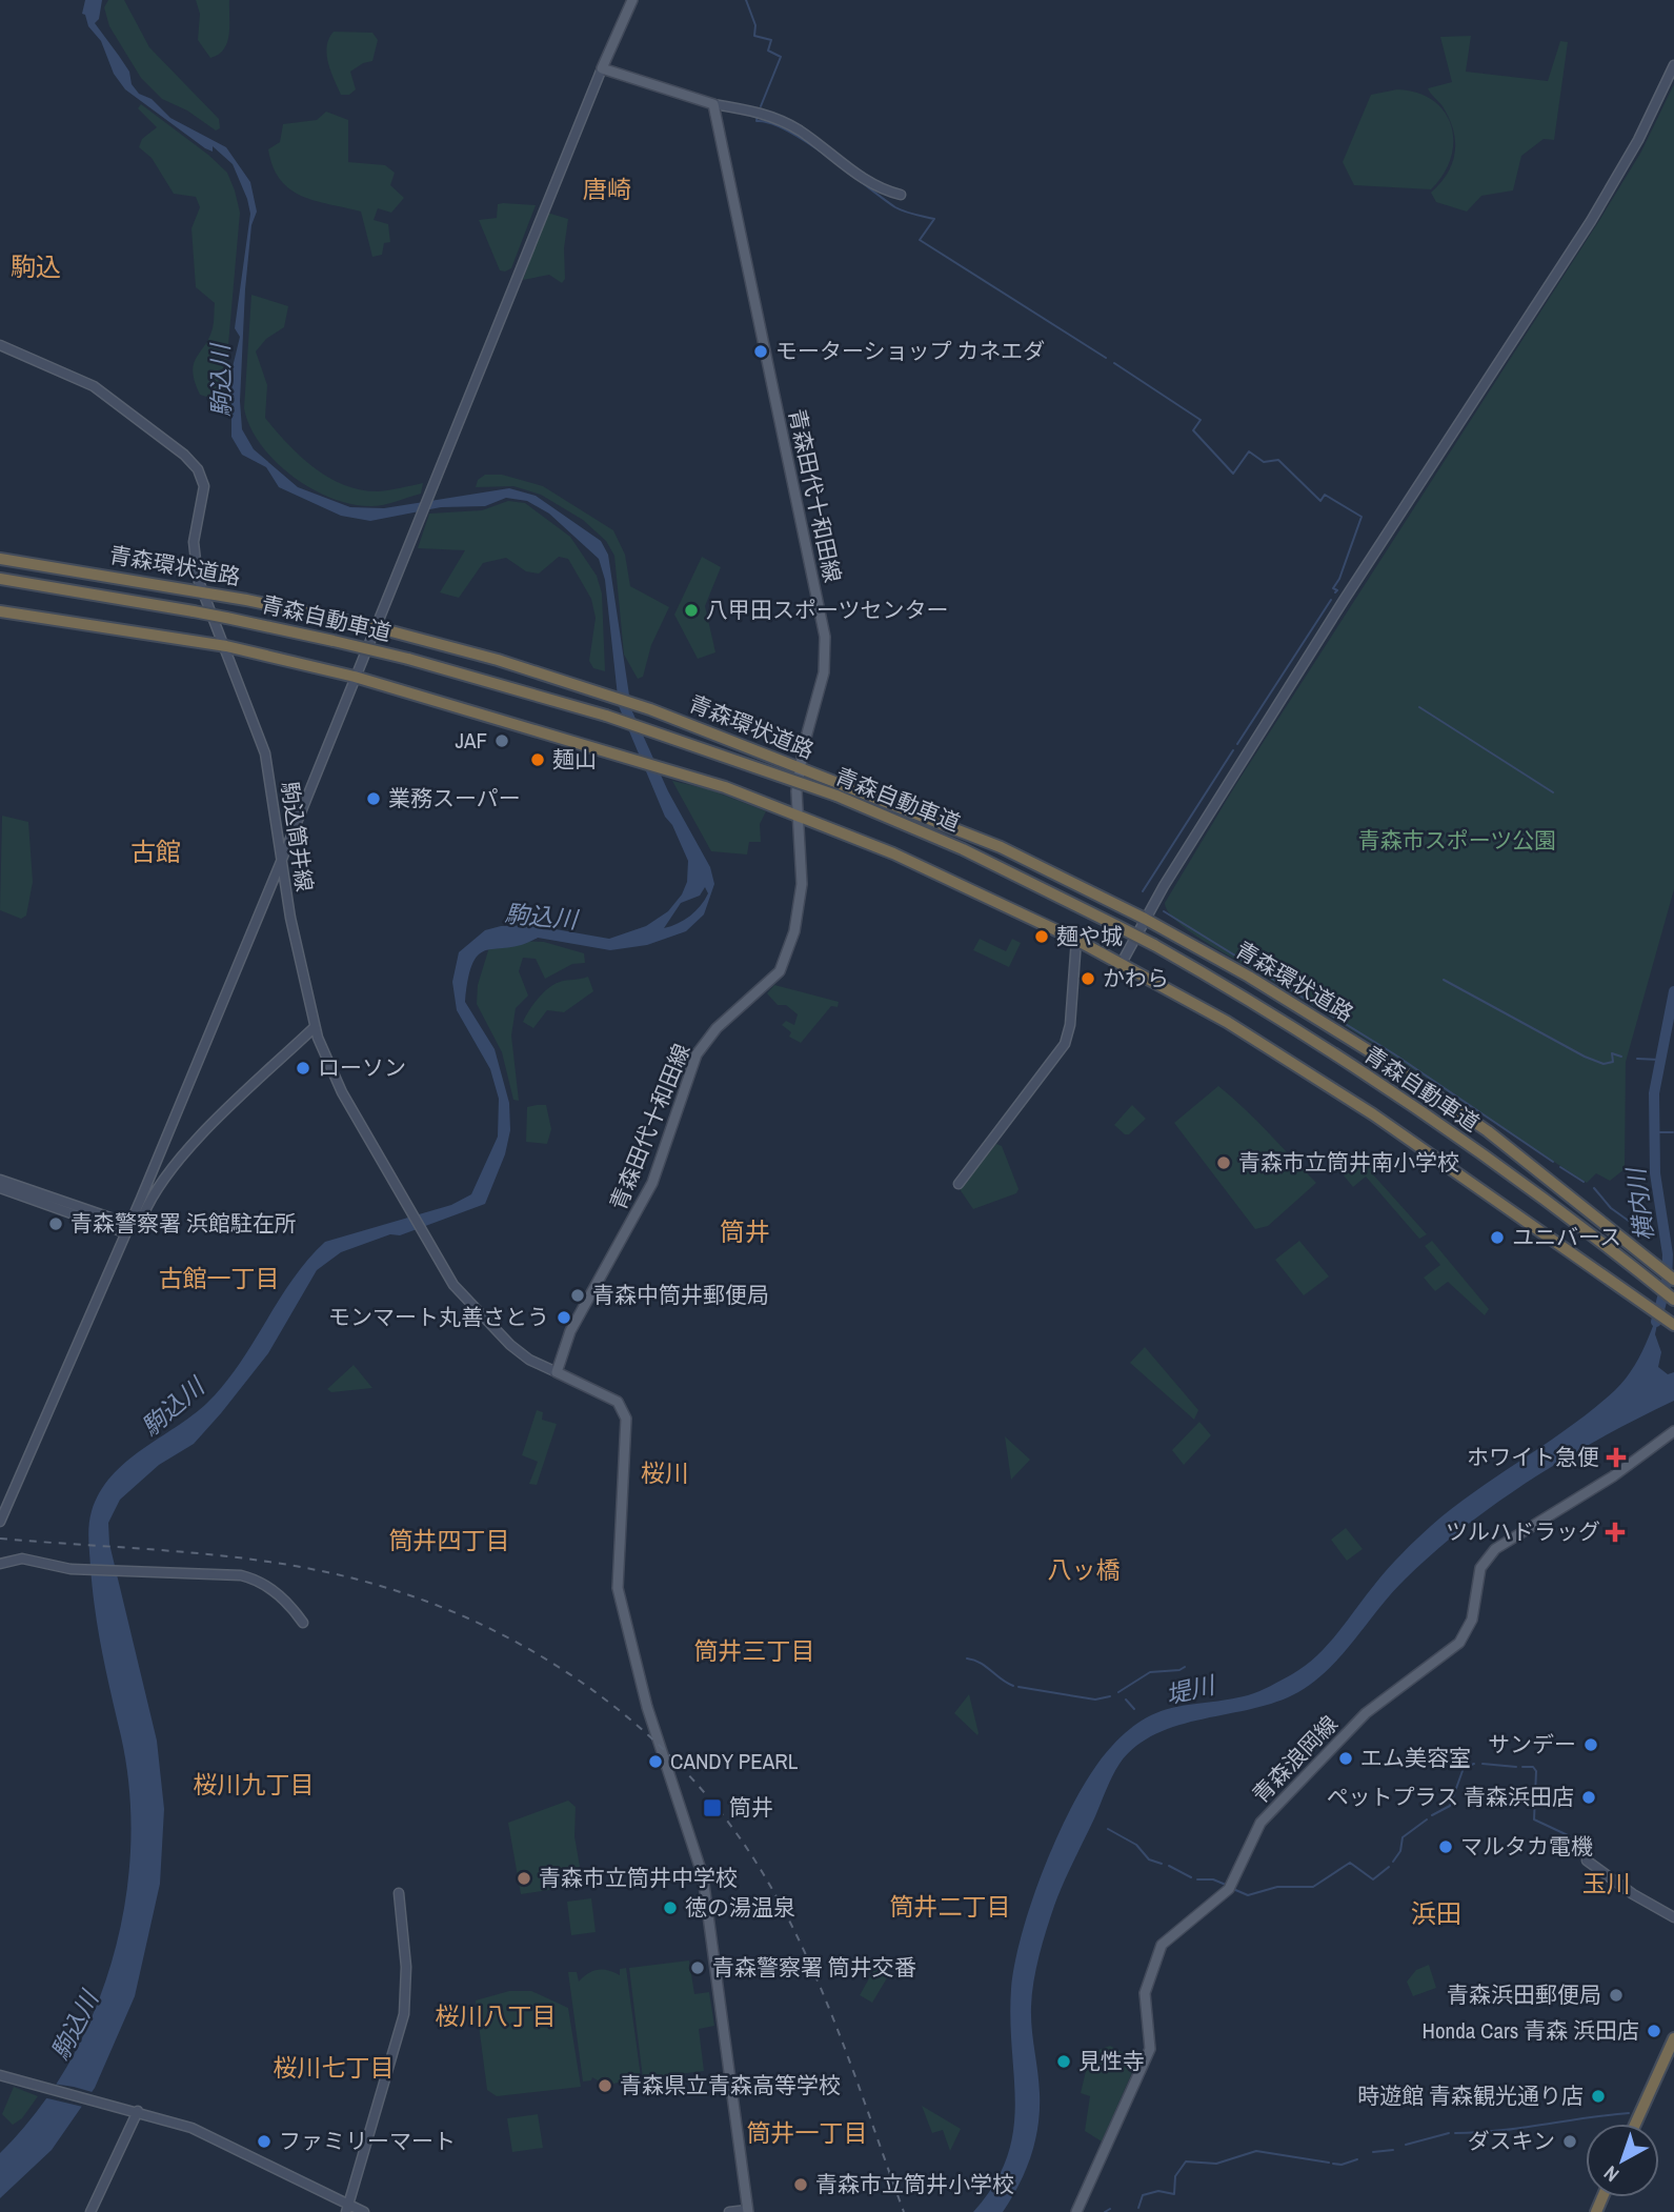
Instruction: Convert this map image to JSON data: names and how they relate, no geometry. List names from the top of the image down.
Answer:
{
  "streets": {
    "highway": ["青森環状道路", "青森自動車道"],
    "main road": ["青森田代十和田線", "青森浪岡線"],
    "street": ["駒込筒井線"]
  },
  "crossings": [
    ["青森田代十和田線", "青森環状道路"],
    ["青森田代十和田線", "駒込筒井線"],
    ["青森環状道路", "駒込筒井線"]
  ],
  "districts": [
    "唐崎",
    "駒込",
    "古館",
    "筒井",
    "古館一丁目",
    "桜川",
    "筒井四丁目",
    "八ッ橋",
    "筒井三丁目",
    "桜川九丁目",
    "玉川",
    "筒井二丁目",
    "浜田",
    "桜川八丁目",
    "桜川七丁目",
    "筒井一丁目"
  ],
  "water": ["駒込川", "横内川", "堤川"],
  "parks": ["青森市スポーツ公園"],
  "places": {
    "other": [
      "モーターショップ カネエダ",
      "八甲田スポーツセンター",
      "JAF",
      "麺山",
      "業務スーパー",
      "麺や城",
      "かわら",
      "ローソン",
      "青森市立筒井南小学校",
      "青森警察署 浜館駐在所",
      "ユニバース",
      "青森中筒井郵便局",
      "モンマート丸善さとう",
      "サンデー",
      "エム美容室",
      "CANDY PEARL",
      "ペットプラス 青森浜田店",
      "マルタカ電機",
      "青森市立筒井中学校",
      "徳の湯温泉",
      "青森警察署 筒井交番",
      "青森浜田郵便局",
      "Honda Cars 青森 浜田店",
      "見性寺",
      "青森県立青森高等学校",
      "時遊館 青森観光通り店",
      "ファミリーマート",
      "ダスキン",
      "青森市立筒井小学校"
    ],
    "health": ["ホワイト急便", "ツルハドラッグ"],
    "transit": ["筒井"]
  },
  "north": "bottom left"
}
